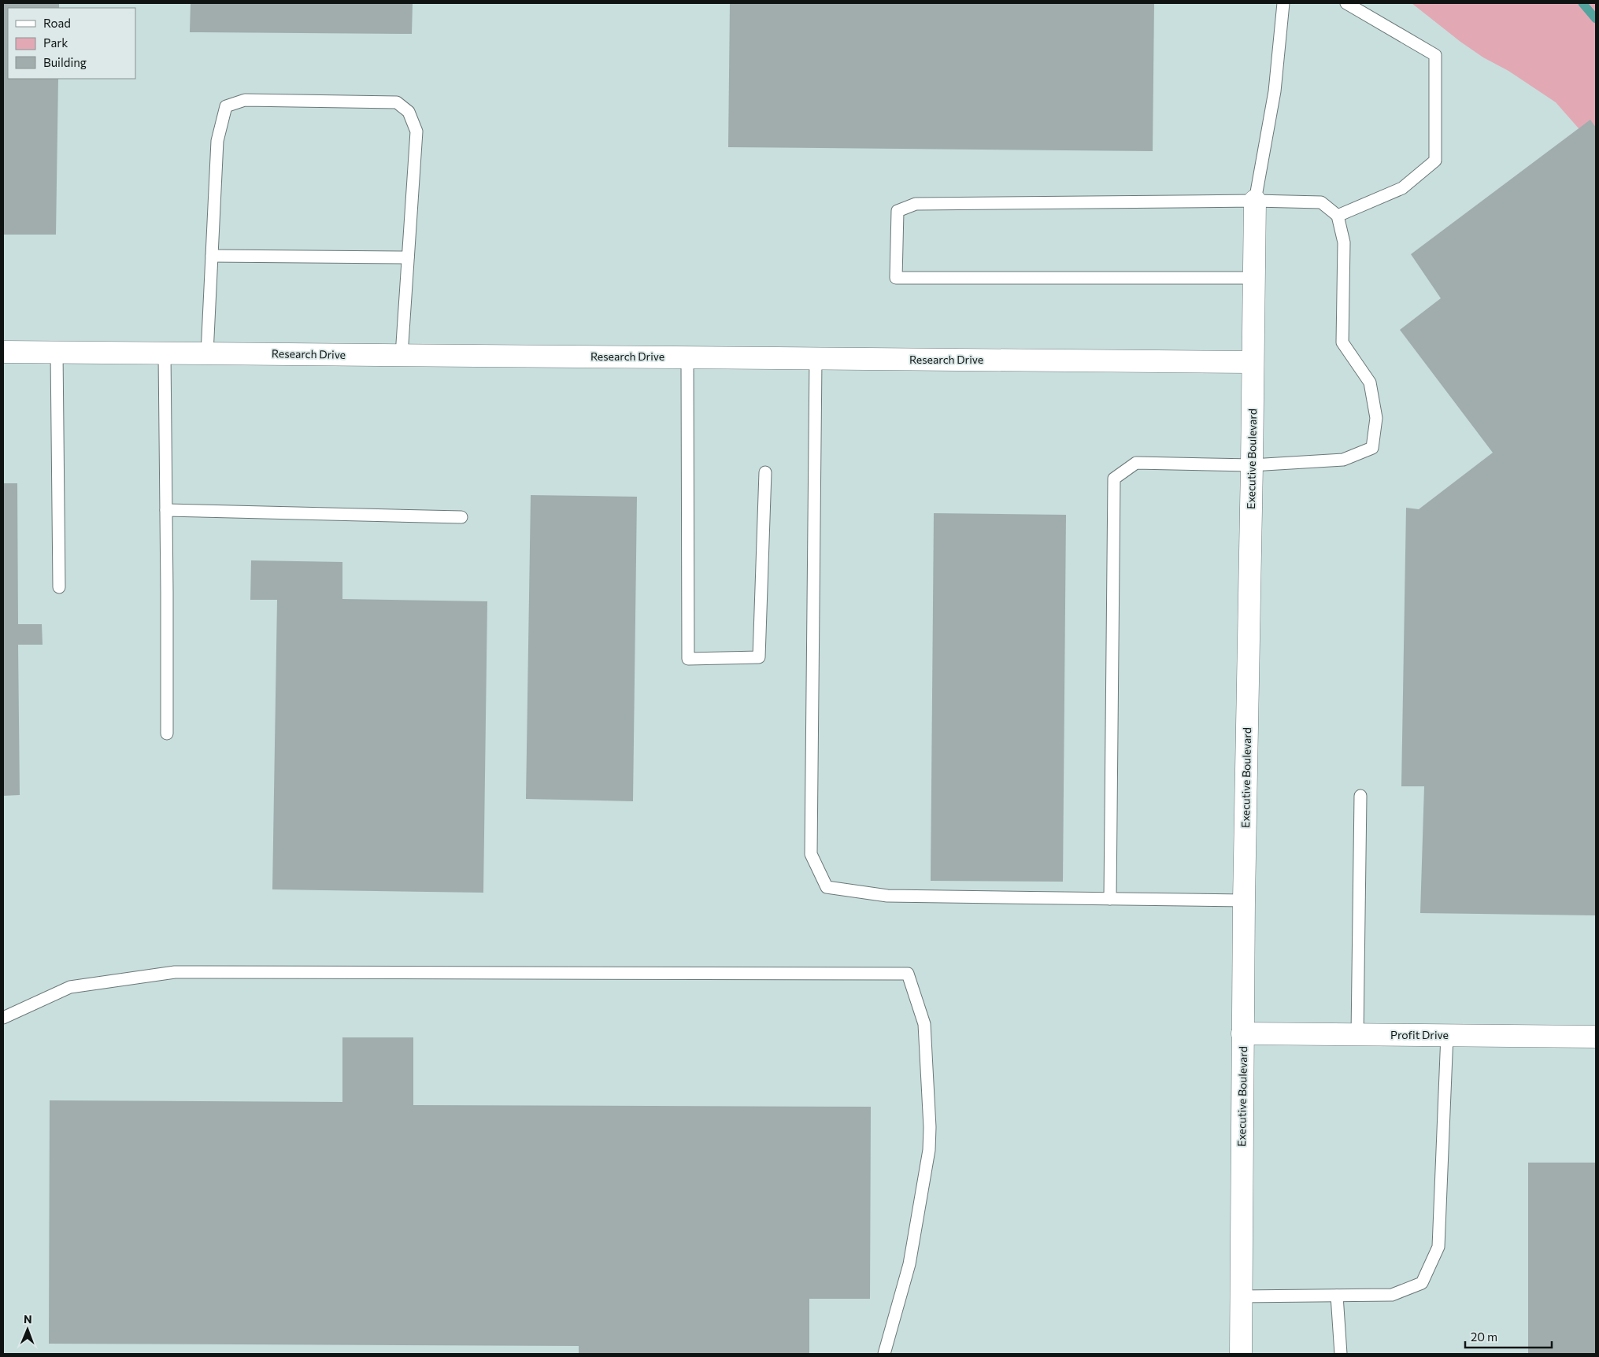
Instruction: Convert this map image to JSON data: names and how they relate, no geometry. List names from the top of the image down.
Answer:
{
  "streets": {
    "street": ["Research Drive", "Executive Boulevard", "Profit Drive"]
  },
  "crossings": [
    ["Research Drive", "Executive Boulevard"],
    ["Executive Boulevard", "Profit Drive"]
  ],
  "legend": ["Road", "Park", "Building"],
  "scale_bar": "20 m",
  "north": "top"
}
